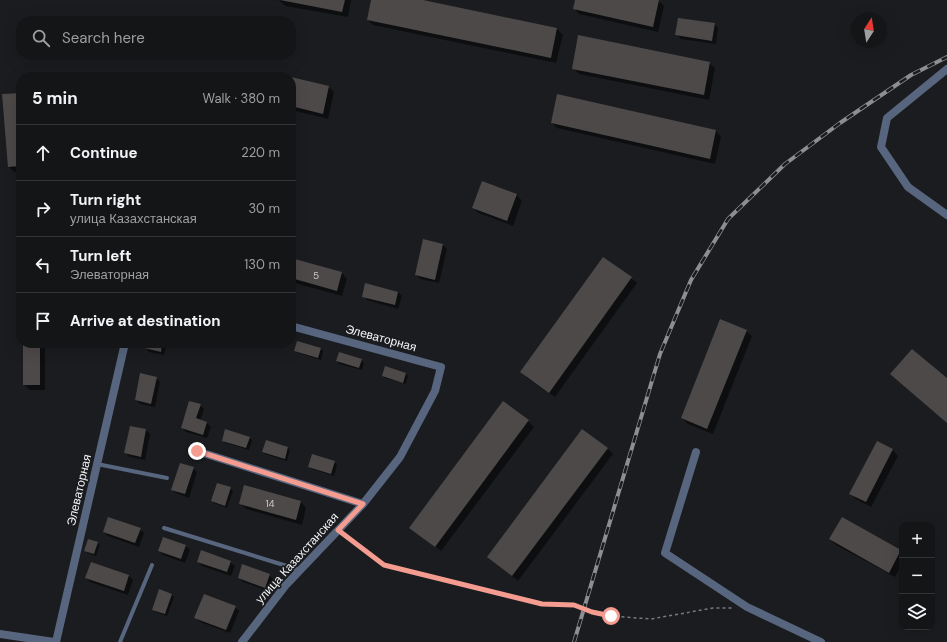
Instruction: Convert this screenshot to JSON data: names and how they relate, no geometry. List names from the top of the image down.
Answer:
{
  "streets": {
    "street": ["Элеваторная", "улица Казахстанская"]
  },
  "crossings": [
    ["Элеваторная", "улица Казахстанская"]
  ],
  "house_numbers": ["5", "14"],
  "north": "top",
  "page": {
    "search": "Search here",
    "heading": ["5 min", "Walk · 380 m"],
    "list": [
      ["Continue", "220 m"],
      ["Turn right", "улица Казахстанская", "30 m"],
      ["Turn left", "Элеваторная", "130 m"],
      "Arrive at destination"
    ],
    "map_buttons": ["+", "−"]
  }
}
